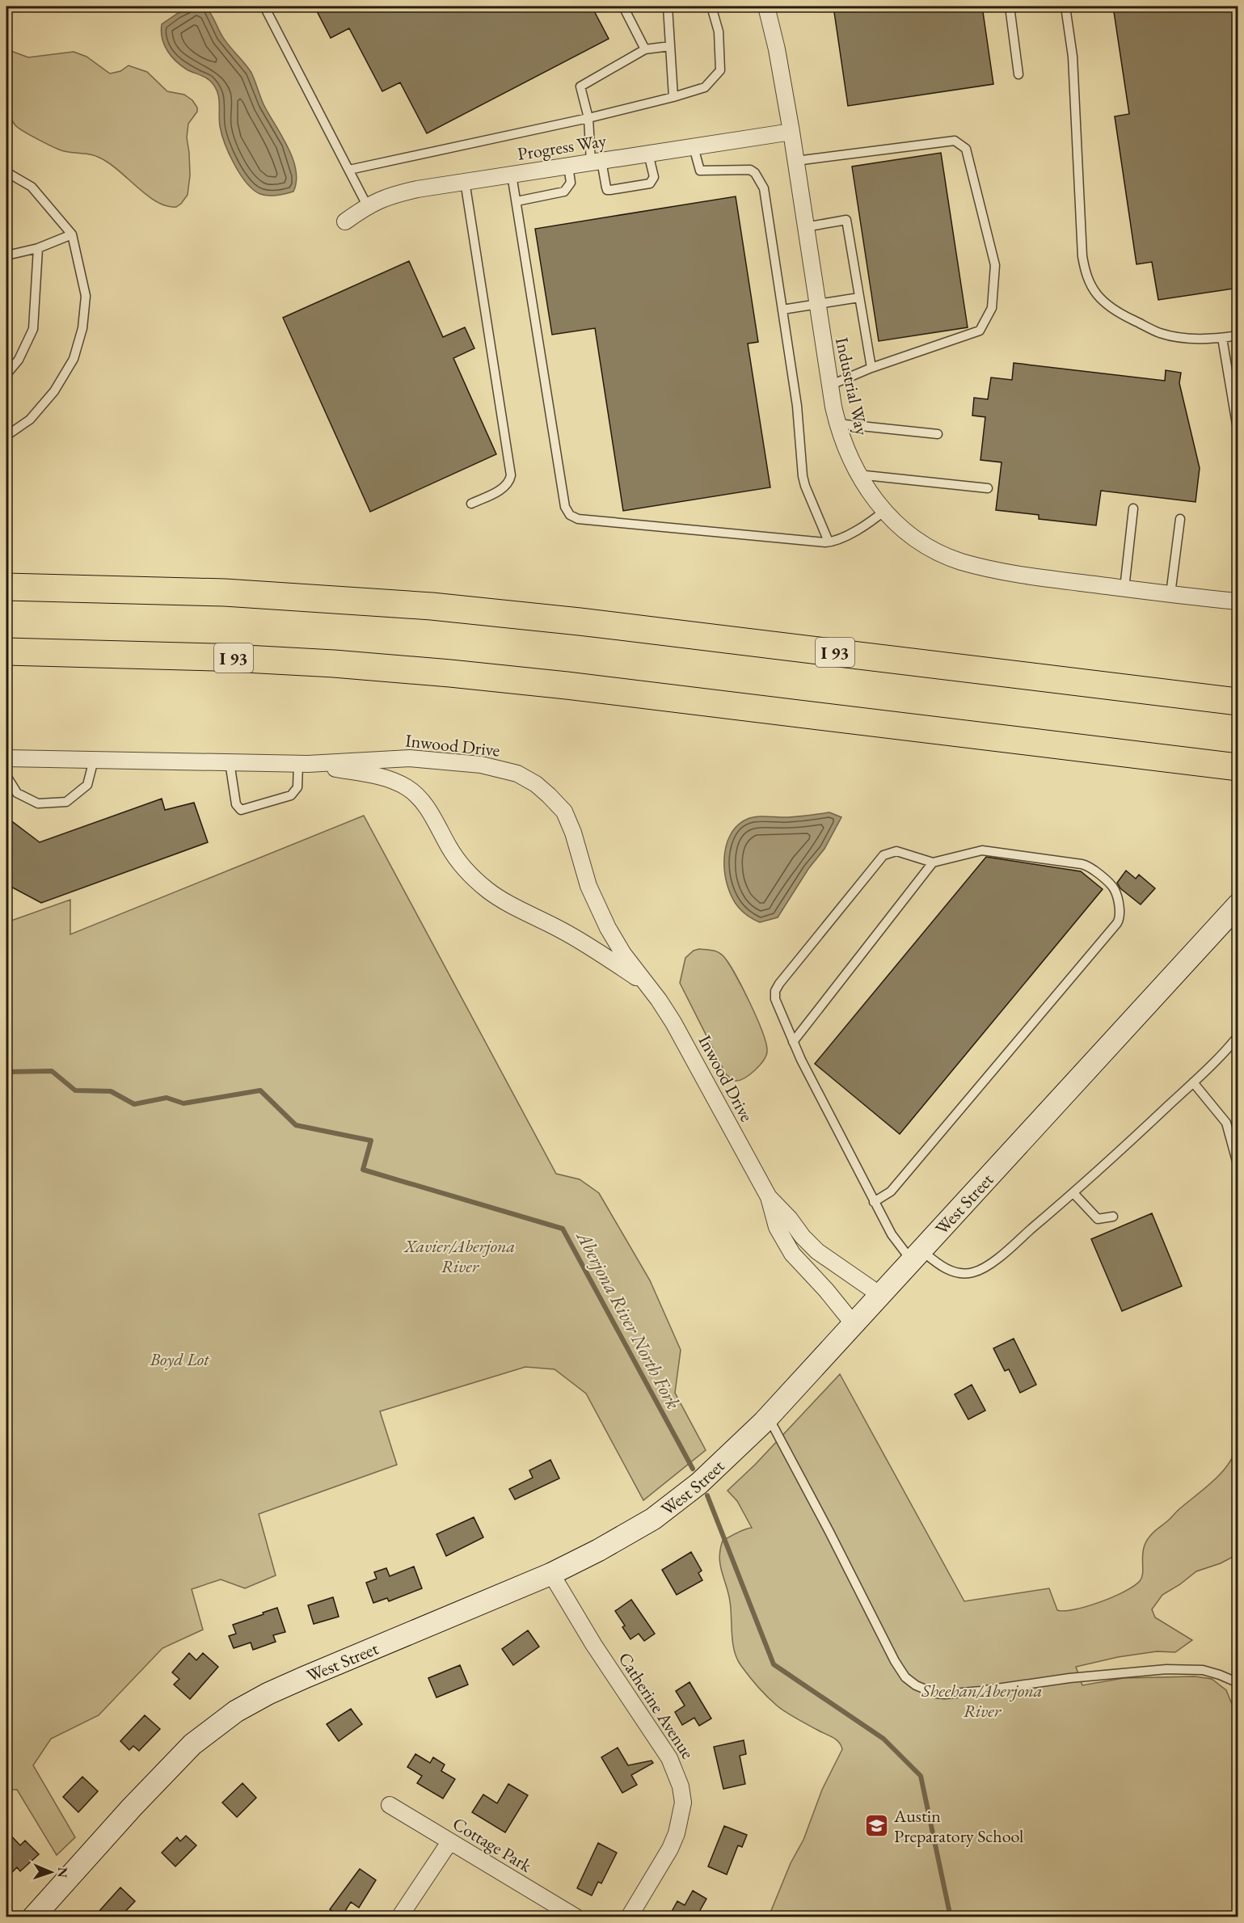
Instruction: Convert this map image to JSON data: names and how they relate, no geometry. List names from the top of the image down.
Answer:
{
  "streets": {
    "highway": ["I 93"],
    "main road": ["West Street"],
    "street": [
      "Progress Way",
      "Industrial Way",
      "Inwood Drive",
      "Catherine Avenue",
      "Cottage Park"
    ]
  },
  "crossings": [
    ["Progress Way", "Industrial Way"],
    ["Inwood Drive", "West Street"],
    ["West Street", "Catherine Avenue"]
  ],
  "water": ["Aberjona River North Fork"],
  "parks": ["Xavier/Aberjona River", "Boyd Lot", "Sheehan/Aberjona River"],
  "places": {
    "school or university": ["Austin Preparatory School"]
  },
  "north": "right"
}
